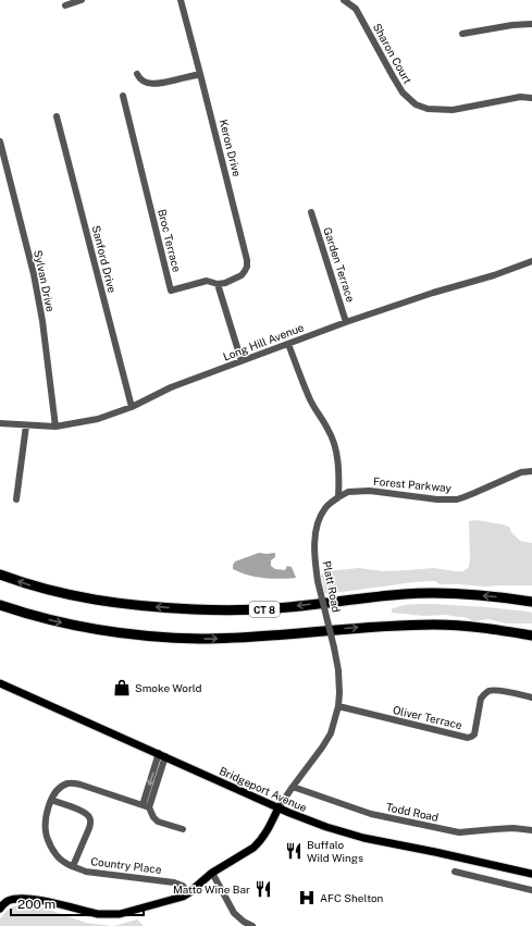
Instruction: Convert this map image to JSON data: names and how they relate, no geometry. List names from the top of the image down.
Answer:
{
  "streets": {
    "highway": ["CT 8"],
    "main road": ["Bridgeport Avenue"],
    "street": [
      "Sharon Court",
      "Keron Drive",
      "Broc Terrace",
      "Sanford Drive",
      "Garden Terrace",
      "Sylvan Drive",
      "Long Hill Avenue",
      "Forest Parkway",
      "Platt Road",
      "Oliver Terrace",
      "Todd Road",
      "Country Place"
    ]
  },
  "crossings": [
    ["Keron Drive", "Broc Terrace"],
    ["Sanford Drive", "Long Hill Avenue"],
    ["Garden Terrace", "Long Hill Avenue"],
    ["Sylvan Drive", "Long Hill Avenue"],
    ["Forest Parkway", "Platt Road"],
    ["Platt Road", "Oliver Terrace"],
    ["Platt Road", "Bridgeport Avenue"],
    ["Platt Road", "Todd Road"]
  ],
  "places": {
    "shop": ["Smoke World"],
    "restaurant": ["Buffalo Wild Wings", "Matto Wine Bar"],
    "hospital": ["AFC Shelton"]
  },
  "scale_bar": "200 m"
}
